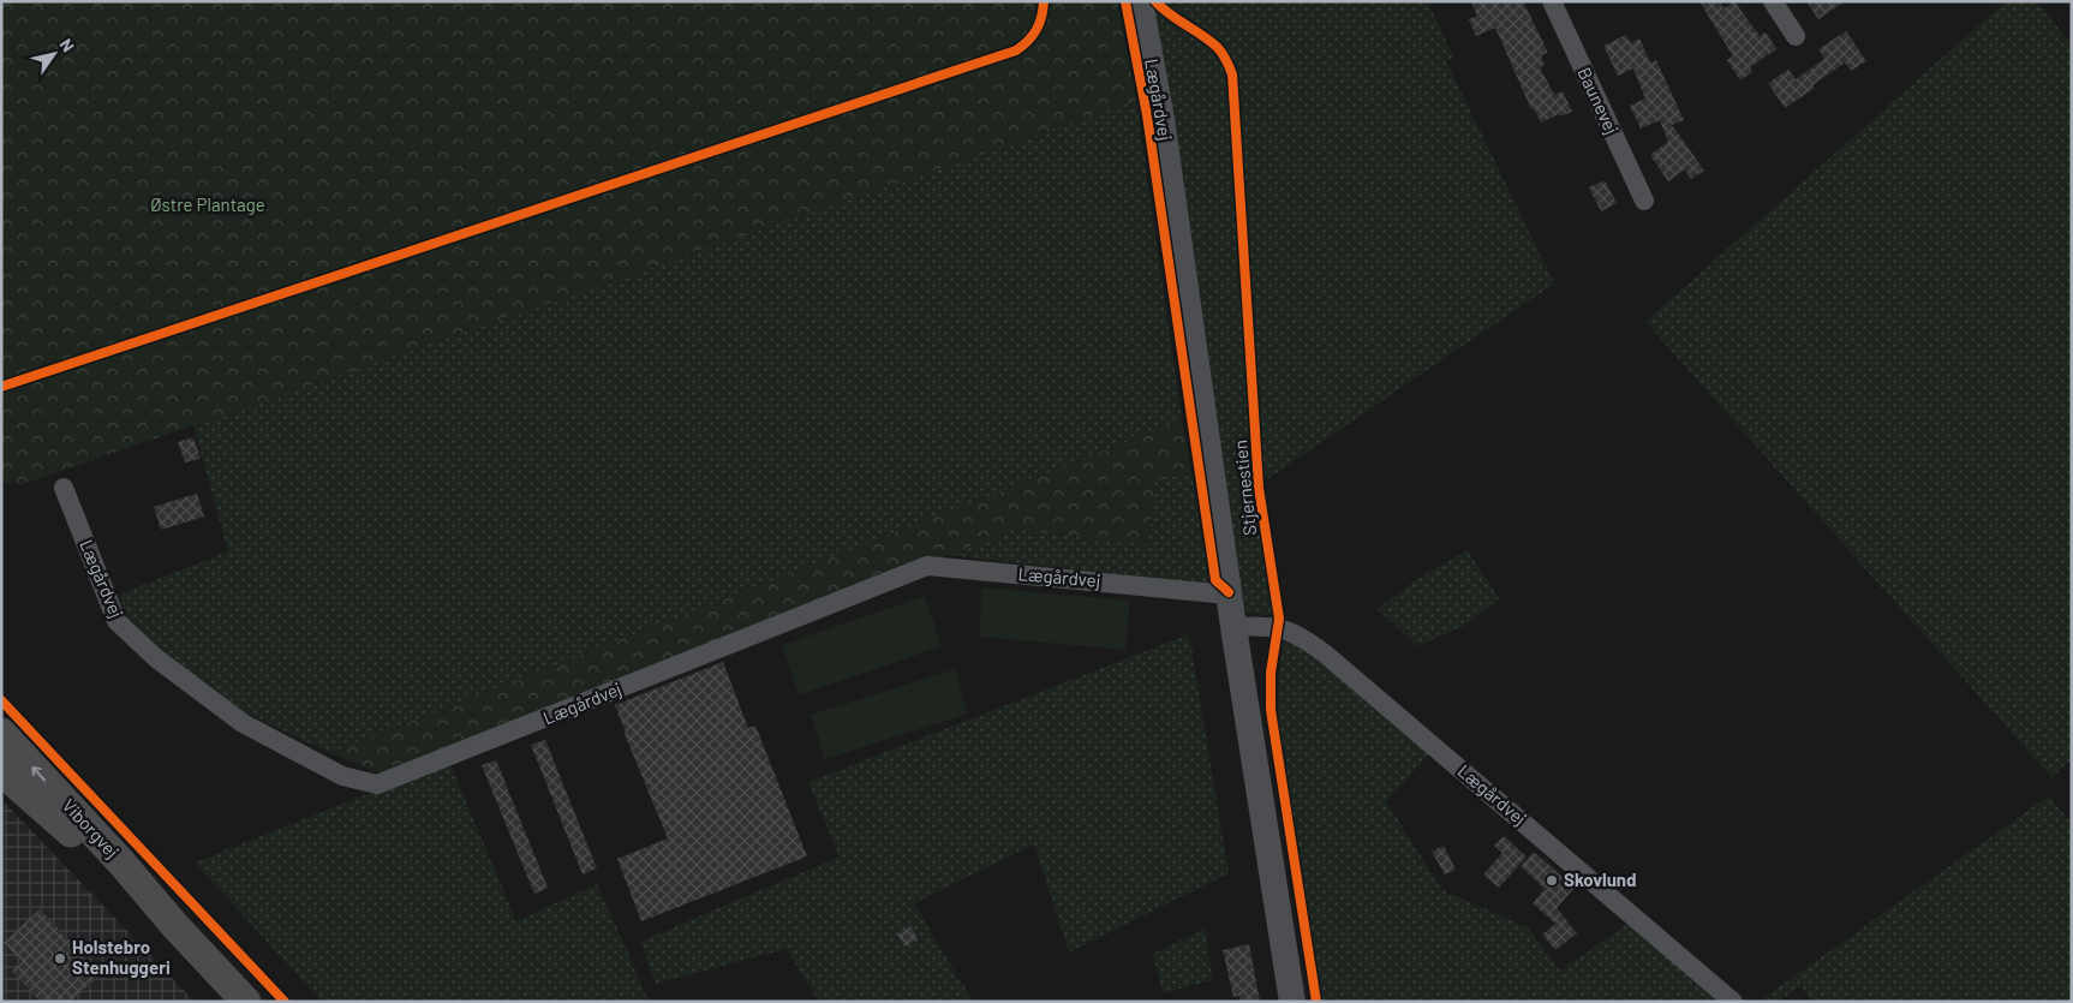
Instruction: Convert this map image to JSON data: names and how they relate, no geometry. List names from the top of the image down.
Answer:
{
  "streets": {
    "main road": ["Viborgvej"],
    "street": ["Lægårdvej", "Baunevej"],
    "cycle path": ["Stjernestien"]
  },
  "parks": ["Østre Plantage"],
  "places": ["Skovlund", "Holstebro Stenhuggeri"],
  "north": "top right"
}
